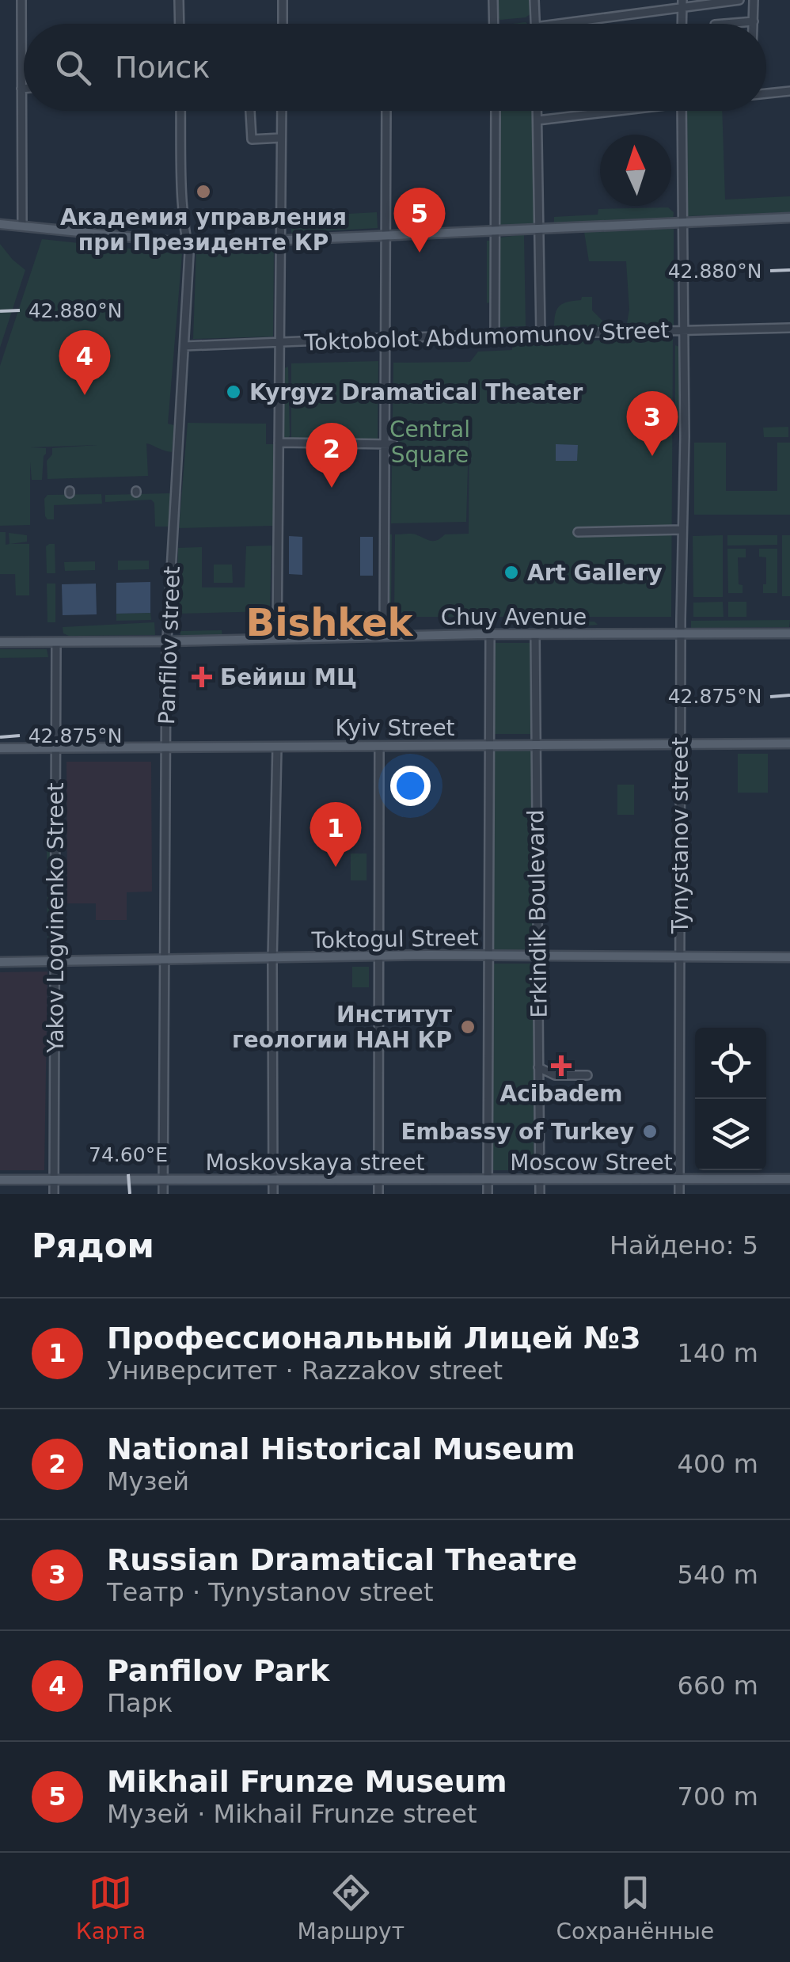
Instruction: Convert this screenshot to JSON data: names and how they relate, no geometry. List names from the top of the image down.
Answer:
{
  "streets": {
    "main road": [
      "Chuy Avenue",
      "Kyiv Street",
      "Toktogul Street",
      "Moskovskaya street",
      "Moscow Street"
    ],
    "street": [
      "Toktobolot Abdumomunov Street",
      "Panfilov street",
      "Tynystanov street",
      "Erkindik Boulevard",
      "Yakov Logvinenko Street"
    ]
  },
  "crossings": [
    ["Toktobolot Abdumomunov Street", "Panfilov street"],
    ["Toktobolot Abdumomunov Street", "Tynystanov street"],
    ["Chuy Avenue", "Panfilov street"],
    ["Chuy Avenue", "Tynystanov street"],
    ["Chuy Avenue", "Erkindik Boulevard"],
    ["Chuy Avenue", "Yakov Logvinenko Street"],
    ["Panfilov street", "Kyiv Street"],
    ["Panfilov street", "Toktogul Street"],
    ["Panfilov street", "Moskovskaya street"],
    ["Kyiv Street", "Tynystanov street"],
    ["Kyiv Street", "Erkindik Boulevard"],
    ["Kyiv Street", "Yakov Logvinenko Street"],
    ["Tynystanov street", "Toktogul Street"],
    ["Tynystanov street", "Moscow Street"],
    ["Erkindik Boulevard", "Toktogul Street"],
    ["Erkindik Boulevard", "Moscow Street"],
    ["Yakov Logvinenko Street", "Toktogul Street"],
    ["Yakov Logvinenko Street", "Moskovskaya street"],
    ["Moskovskaya street", "Moscow Street"]
  ],
  "districts": ["Bishkek"],
  "parks": ["Central Square"],
  "places": {
    "other": [
      "Академия управления при Президенте КР",
      "Kyrgyz Dramatical Theater",
      "Art Gallery",
      "Институт геологии НАН КР",
      "Embassy of Turkey"
    ],
    "health": ["Бейиш МЦ", "Acibadem"]
  },
  "north": "top",
  "page": {
    "search": "Поиск",
    "pins": [
      "5",
      "4",
      "3",
      "2",
      "1"
    ],
    "heading": ["Рядом", "Найдено: 5"],
    "list": [
      {
        "mark": "1",
        "name": "Профессиональный Лицей №3",
        "note": "Университет · Razzakov street",
        "value": "140 m"
      },
      {
        "mark": "2",
        "name": "National Historical Museum",
        "note": "Музей",
        "value": "400 m"
      },
      {
        "mark": "3",
        "name": "Russian Dramatical Theatre",
        "note": "Театр · Tynystanov street",
        "value": "540 m"
      },
      {
        "mark": "4",
        "name": "Panfilov Park",
        "note": "Парк",
        "value": "660 m"
      },
      {
        "mark": "5",
        "name": "Mikhail Frunze Museum",
        "note": "Музей · Mikhail Frunze street",
        "value": "700 m"
      }
    ],
    "nav": ["Карта", "Маршрут", "Сохранённые"]
  },
  "coordinates": ["42.880°N", "42.875°N", "74.60°E"]
}
